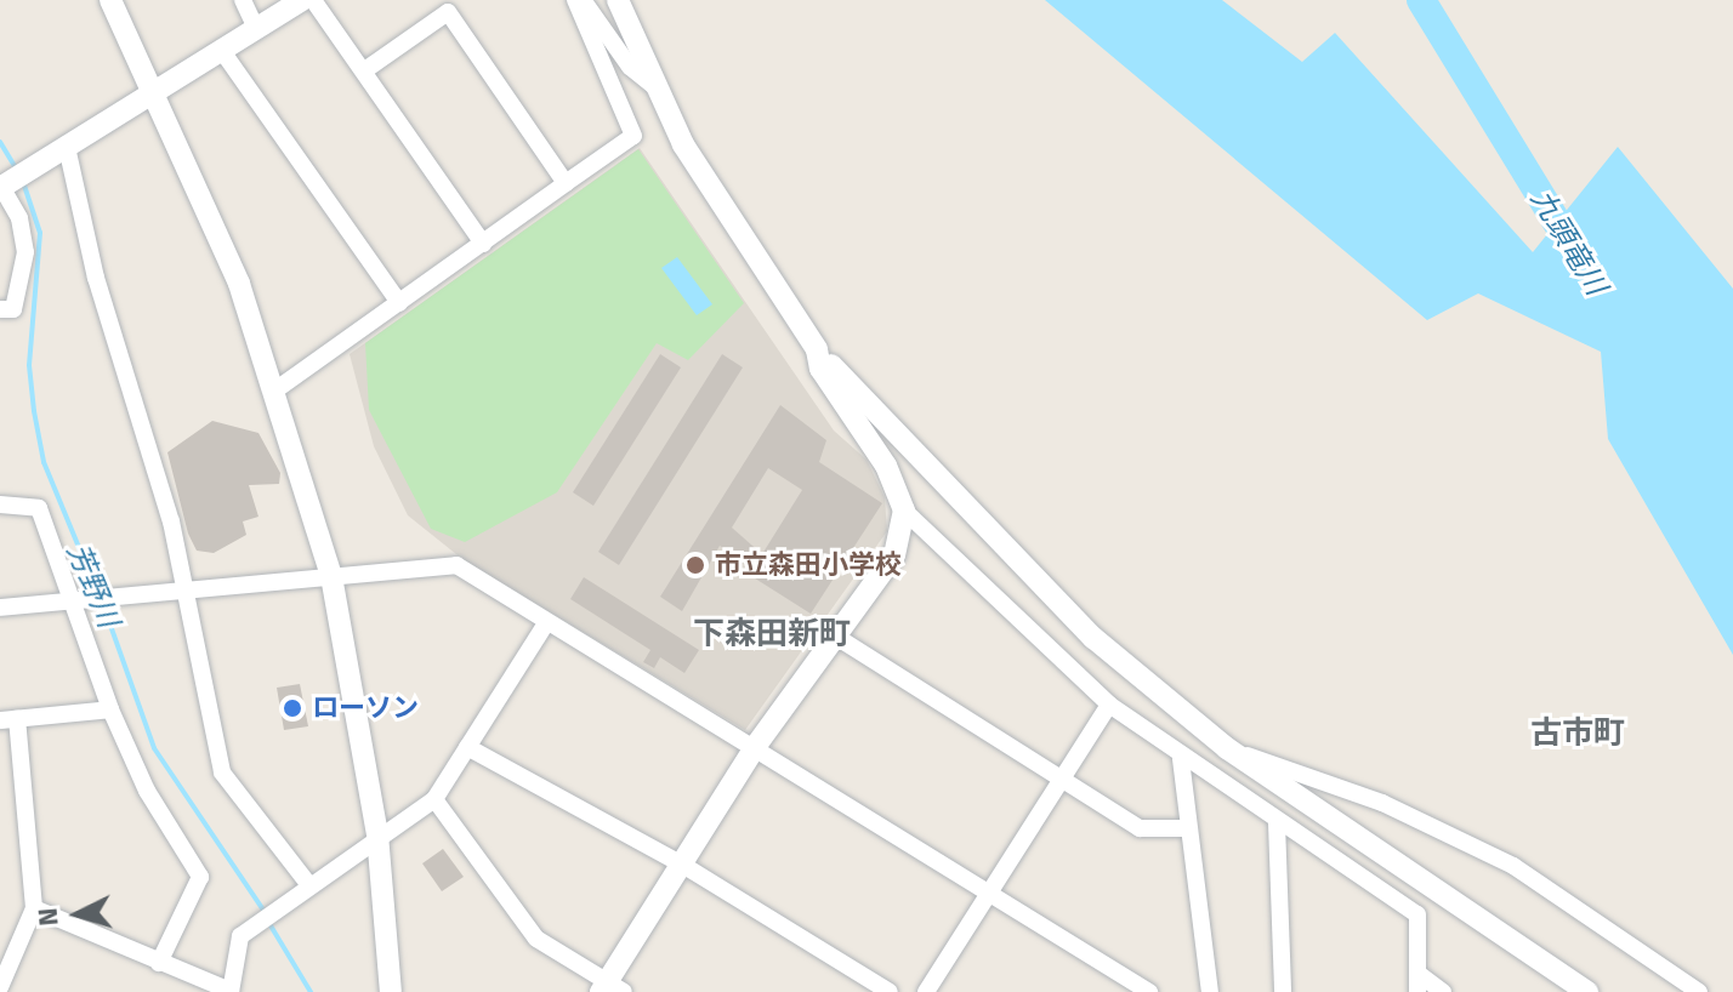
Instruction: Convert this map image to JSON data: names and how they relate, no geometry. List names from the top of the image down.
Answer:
{
  "districts": ["下森田新町", "古市町"],
  "water": ["九頭竜川", "芳野川"],
  "places": ["市立森田小学校", "ローソン"],
  "north": "left"
}
